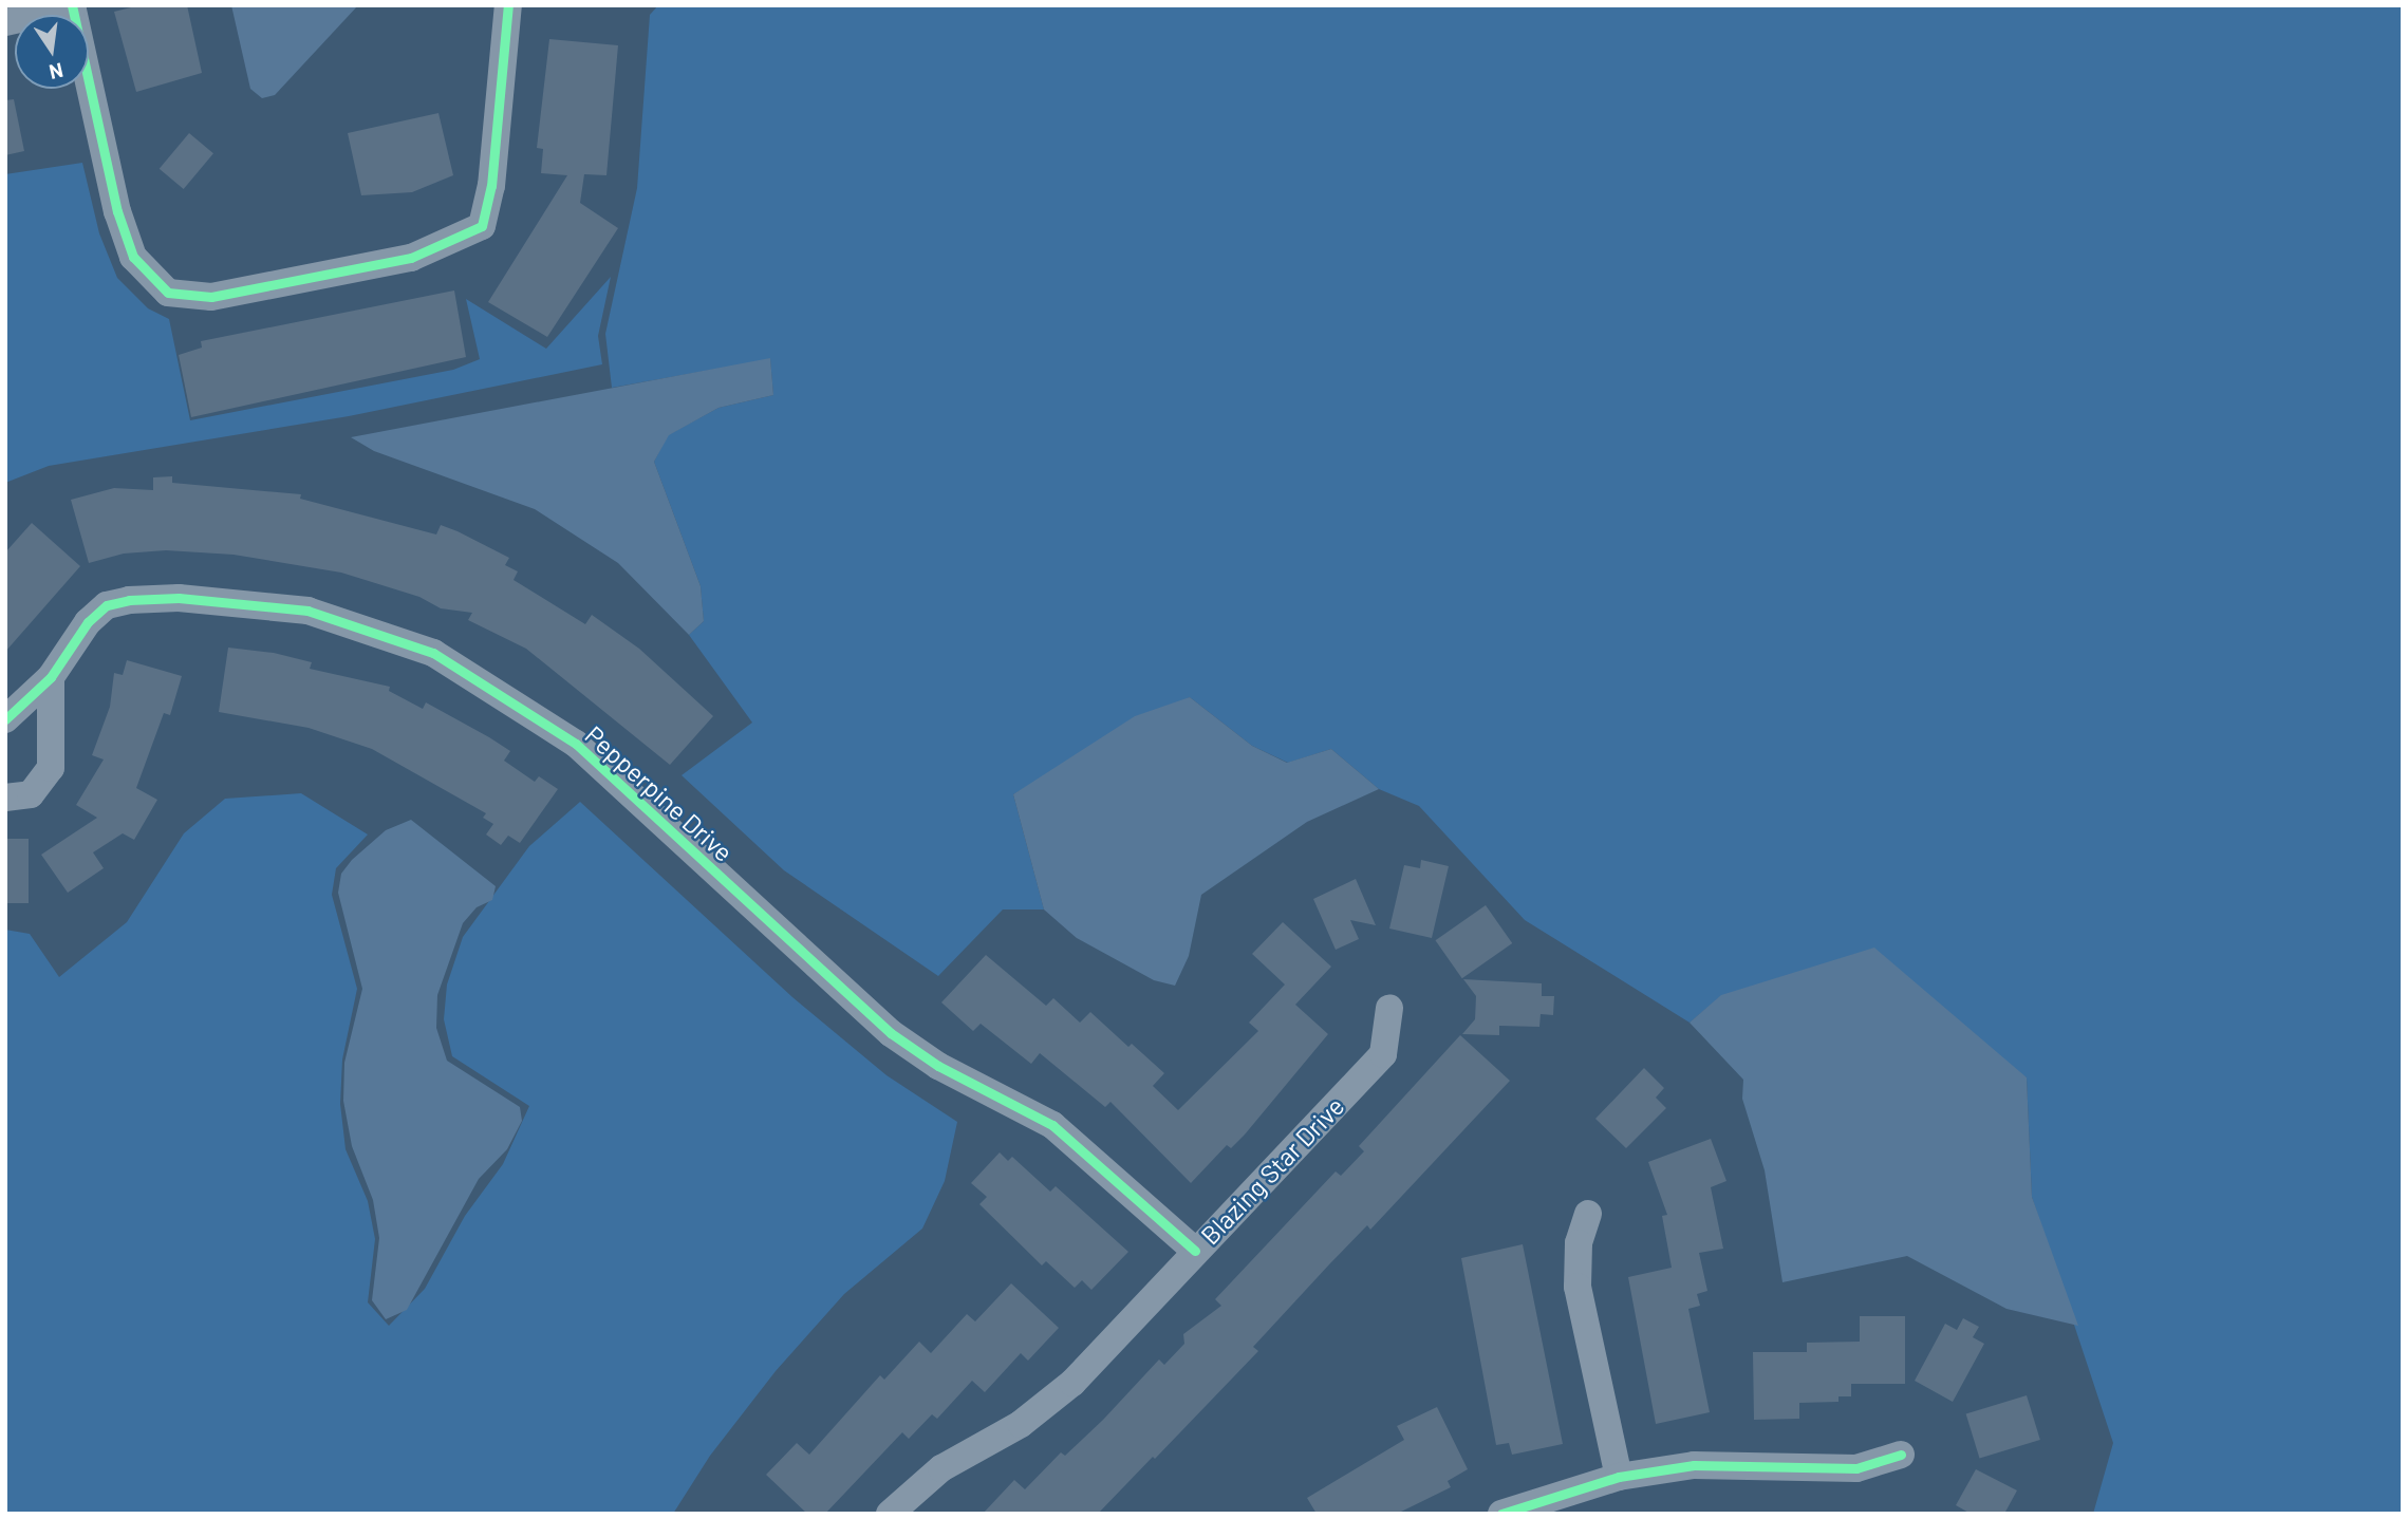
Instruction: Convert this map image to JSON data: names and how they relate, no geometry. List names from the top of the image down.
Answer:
{
  "streets": {
    "street": ["Pepperpine Drive", "Blazing Star Drive"]
  },
  "crossings": [
    ["Pepperpine Drive", "Blazing Star Drive"]
  ],
  "north": "bottom"
}
